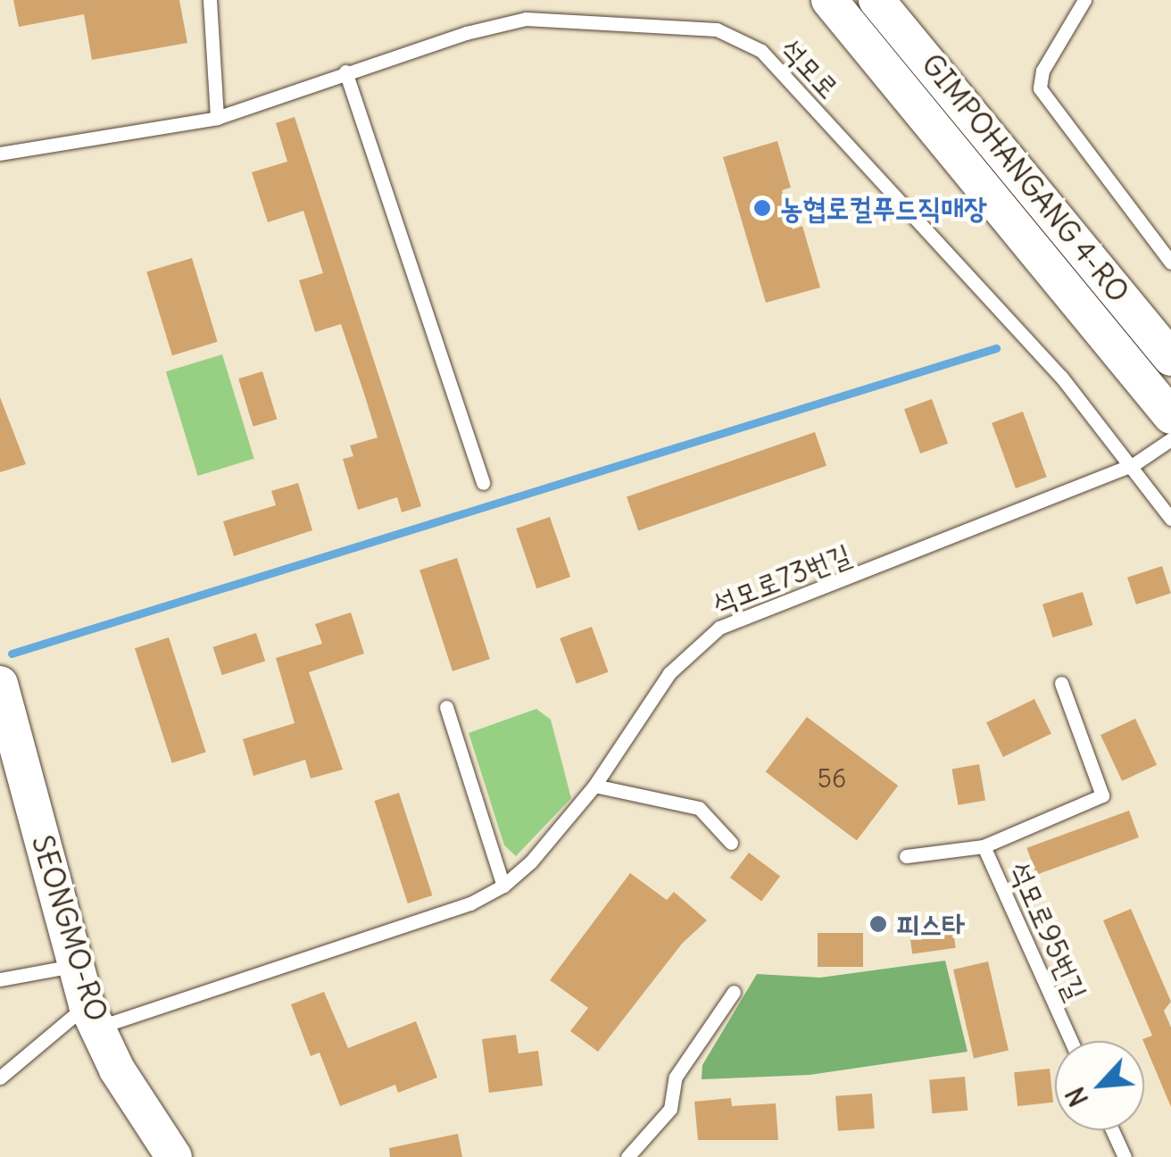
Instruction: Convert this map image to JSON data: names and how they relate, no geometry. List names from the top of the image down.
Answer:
{
  "streets": {
    "street": ["GIMPOHANGANG 4-RO", "SEONGMO-RO"],
    "lane": ["석모로", "석모로73번길", "석모로95번길"]
  },
  "crossings": [
    ["석모로", "석모로73번길"],
    ["석모로73번길", "SEONGMO-RO"]
  ],
  "places": ["농협로컬푸드직매장", "피스타"],
  "house_numbers": ["56"],
  "north": "bottom left"
}
